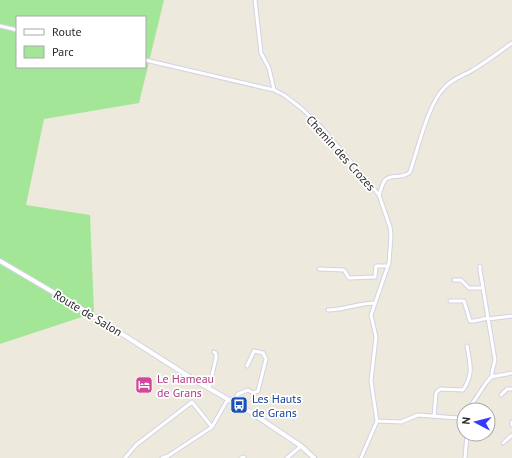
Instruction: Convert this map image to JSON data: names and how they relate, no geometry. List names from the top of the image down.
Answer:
{
  "streets": {
    "street": ["Chemin des Crozes", "Route de Salon"]
  },
  "places": {
    "hotel": ["Le Hameau de Grans"],
    "bus stop": ["Les Hauts de Grans"]
  },
  "legend": ["Route", "Parc"],
  "north": "left"
}
